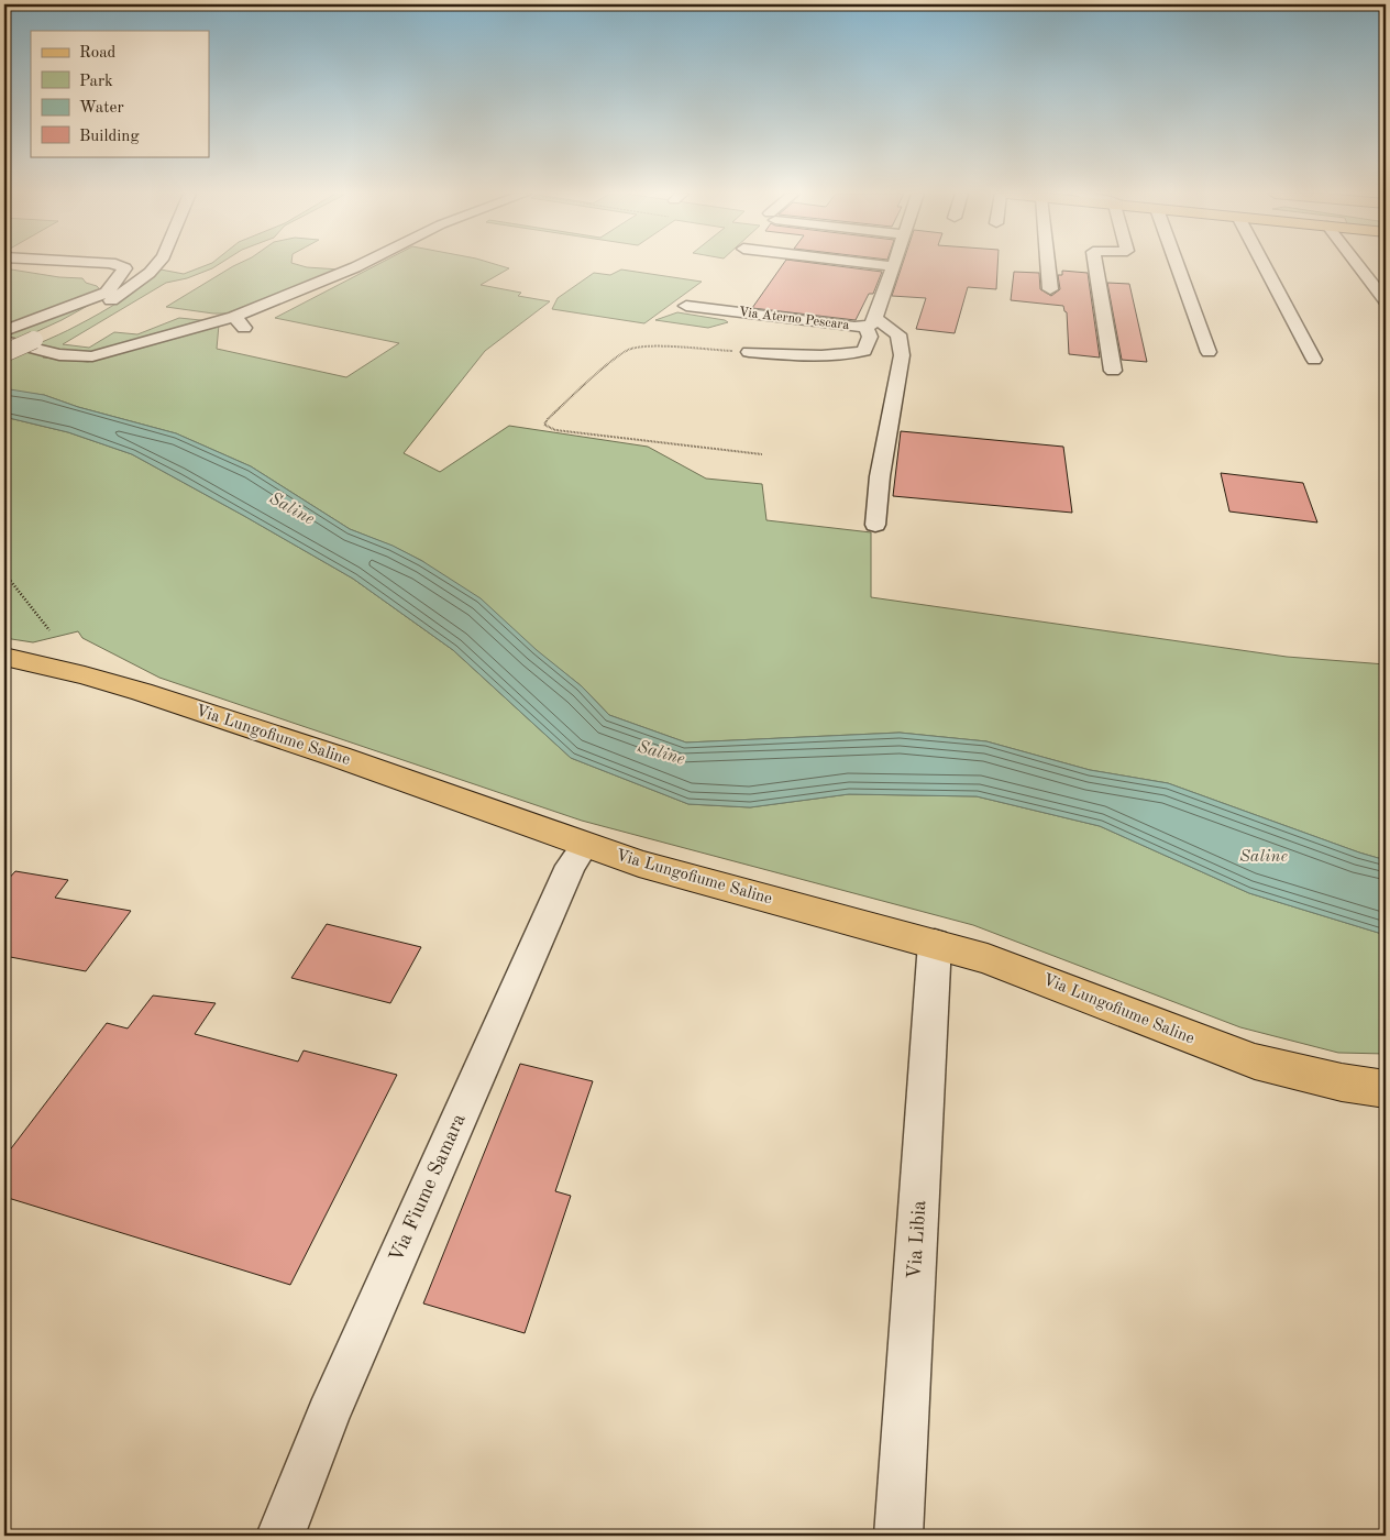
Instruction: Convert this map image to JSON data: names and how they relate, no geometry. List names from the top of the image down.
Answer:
{
  "streets": {
    "main road": ["Via Lungofiume Saline"],
    "street": ["Via Aterno Pescara", "Via Fiume Samara", "Via Libia"]
  },
  "crossings": [
    ["Via Lungofiume Saline", "Via Fiume Samara"],
    ["Via Lungofiume Saline", "Via Libia"]
  ],
  "water": ["Saline"],
  "legend": [
    "Road",
    "Park",
    "Water",
    "Building"
  ]
}
